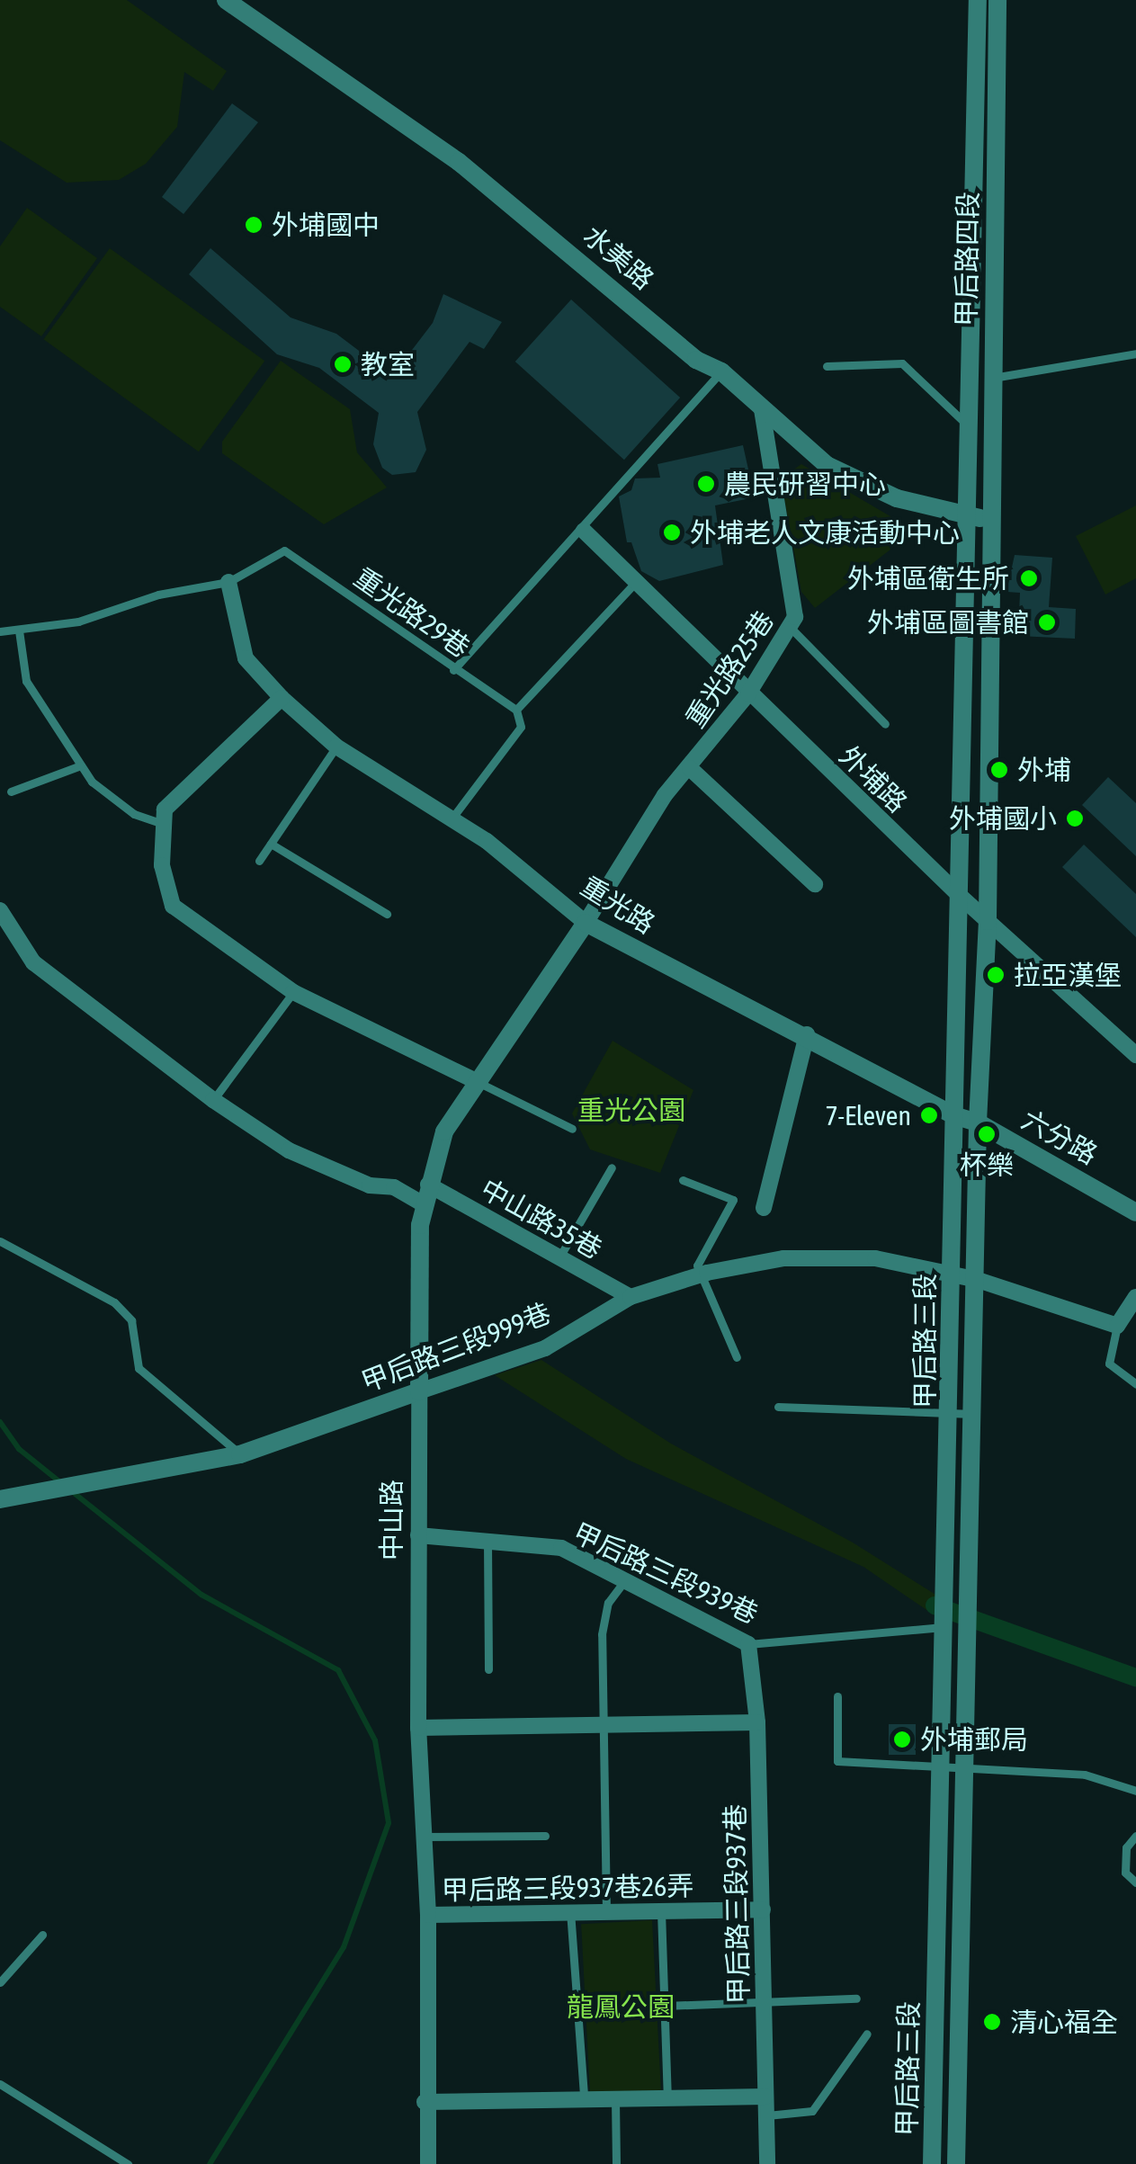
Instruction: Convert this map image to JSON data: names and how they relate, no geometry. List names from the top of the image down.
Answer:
{
  "streets": {
    "street": [
      "水美路",
      "甲后路四段",
      "重光路25巷",
      "外埔路",
      "重光路",
      "六分路",
      "中山路35巷",
      "甲后路三段",
      "甲后路三段999巷",
      "中山路",
      "甲后路三段939巷",
      "甲后路三段937巷26弄",
      "甲后路三段937巷"
    ],
    "lane": ["重光路29巷"]
  },
  "crossings": [
    ["水美路", "甲后路四段"],
    ["水美路", "重光路25巷"],
    ["水美路", "甲后路三段"],
    ["甲后路四段", "甲后路三段"],
    ["重光路29巷", "重光路"],
    ["重光路25巷", "外埔路"],
    ["重光路25巷", "重光路"],
    ["重光路25巷", "中山路"],
    ["外埔路", "甲后路三段"],
    ["重光路", "六分路"],
    ["重光路", "甲后路三段"],
    ["重光路", "中山路"],
    ["六分路", "甲后路三段"],
    ["中山路35巷", "甲后路三段999巷"],
    ["中山路35巷", "中山路"],
    ["甲后路三段", "甲后路三段999巷"],
    ["甲后路三段", "甲后路三段939巷"],
    ["甲后路三段999巷", "中山路"],
    ["中山路", "甲后路三段939巷"],
    ["中山路", "甲后路三段937巷26弄"],
    ["甲后路三段939巷", "甲后路三段937巷"],
    ["甲后路三段937巷26弄", "甲后路三段937巷"]
  ],
  "parks": ["重光公園", "龍鳳公園"],
  "places": [
    "外埔國中",
    "教室",
    "農民研習中心",
    "外埔老人文康活動中心",
    "外埔區衛生所",
    "外埔區圖書館",
    "外埔",
    "外埔國小",
    "拉亞漢堡",
    "7-Eleven",
    "杯樂",
    "外埔郵局",
    "清心福全"
  ]
}
